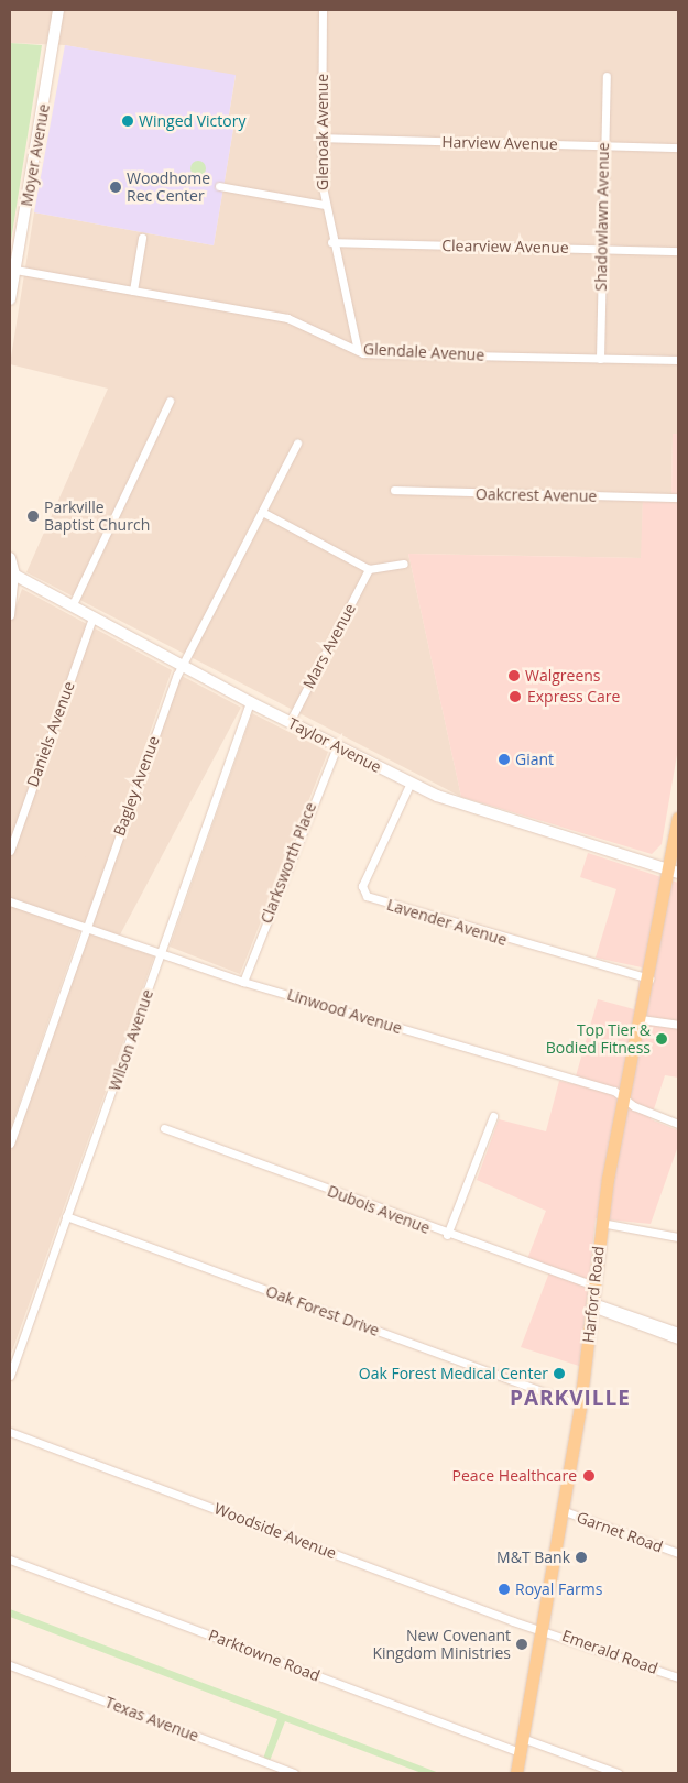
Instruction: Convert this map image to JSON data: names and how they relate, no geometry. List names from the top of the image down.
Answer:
{
  "streets": {
    "main road": ["Moyer Avenue", "Taylor Avenue", "Harford Road"],
    "street": [
      "Glenoak Avenue",
      "Harview Avenue",
      "Shadowlawn Avenue",
      "Clearview Avenue",
      "Glendale Avenue",
      "Oakcrest Avenue",
      "Mars Avenue",
      "Daniels Avenue",
      "Bagley Avenue",
      "Clarksworth Place",
      "Lavender Avenue",
      "Linwood Avenue",
      "Wilson Avenue",
      "Dubois Avenue",
      "Oak Forest Drive",
      "Woodside Avenue",
      "Garnet Road",
      "Emerald Road",
      "Parktowne Road",
      "Texas Avenue"
    ]
  },
  "crossings": [
    ["Glenoak Avenue", "Harview Avenue"],
    ["Glenoak Avenue", "Clearview Avenue"],
    ["Glenoak Avenue", "Glendale Avenue"],
    ["Harview Avenue", "Shadowlawn Avenue"],
    ["Moyer Avenue", "Glendale Avenue"],
    ["Shadowlawn Avenue", "Clearview Avenue"],
    ["Shadowlawn Avenue", "Glendale Avenue"],
    ["Mars Avenue", "Taylor Avenue"],
    ["Daniels Avenue", "Taylor Avenue"],
    ["Taylor Avenue", "Bagley Avenue"],
    ["Taylor Avenue", "Clarksworth Place"],
    ["Taylor Avenue", "Lavender Avenue"],
    ["Taylor Avenue", "Wilson Avenue"],
    ["Taylor Avenue", "Harford Road"],
    ["Bagley Avenue", "Linwood Avenue"],
    ["Clarksworth Place", "Linwood Avenue"],
    ["Lavender Avenue", "Harford Road"],
    ["Linwood Avenue", "Wilson Avenue"],
    ["Linwood Avenue", "Harford Road"],
    ["Wilson Avenue", "Oak Forest Drive"],
    ["Dubois Avenue", "Harford Road"],
    ["Harford Road", "Oak Forest Drive"],
    ["Harford Road", "Woodside Avenue"],
    ["Harford Road", "Garnet Road"],
    ["Harford Road", "Emerald Road"],
    ["Harford Road", "Parktowne Road"],
    ["Woodside Avenue", "Emerald Road"]
  ],
  "districts": ["PARKVILLE"],
  "places": [
    "Winged Victory",
    "Woodhome Rec Center",
    "Parkville Baptist Church",
    "Walgreens",
    "Express Care",
    "Giant",
    "Top Tier & Bodied Fitness",
    "Oak Forest Medical Center",
    "Peace Healthcare",
    "M&T Bank",
    "Royal Farms",
    "New Covenant Kingdom Ministries"
  ]
}
